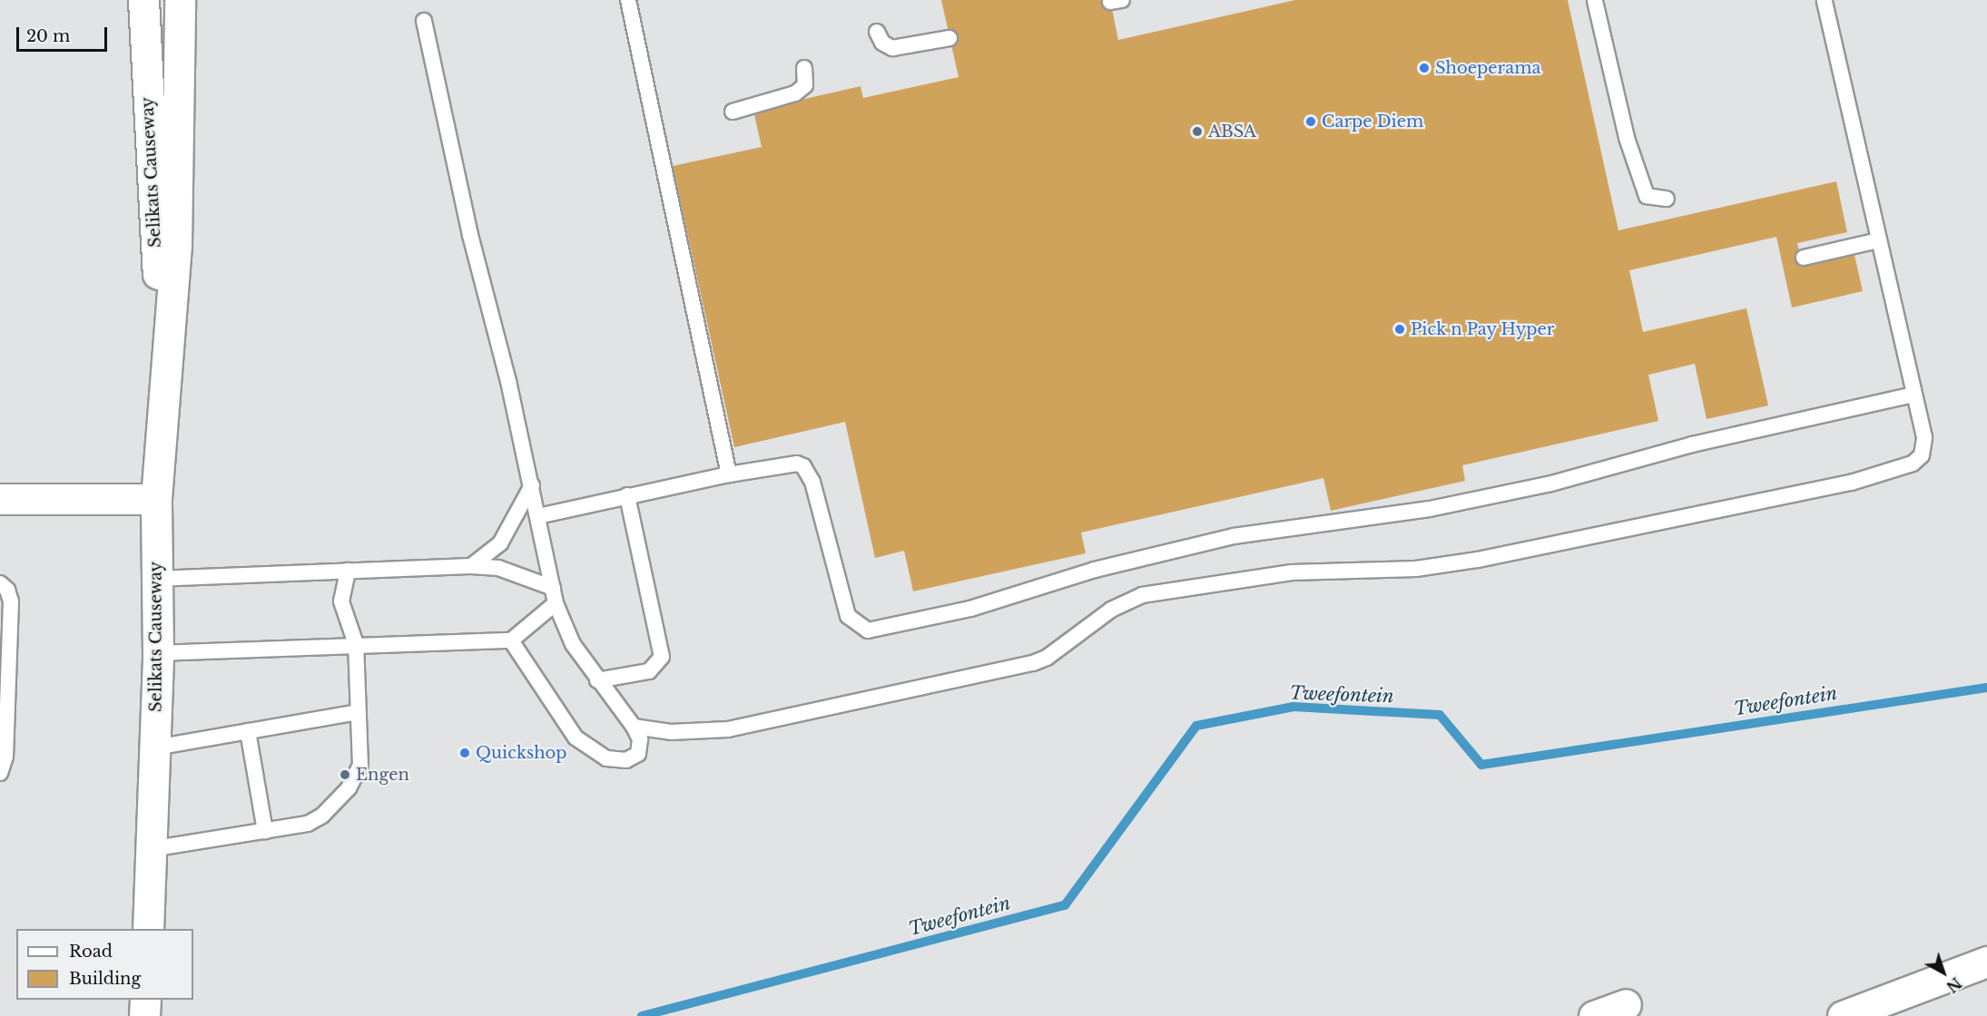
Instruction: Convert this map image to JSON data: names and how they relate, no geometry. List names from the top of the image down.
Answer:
{
  "streets": {
    "street": ["Selikats Causeway"]
  },
  "water": ["Tweefontein"],
  "places": [
    "Shoeperama",
    "Carpe Diem",
    "ABSA",
    "Pick n Pay Hyper",
    "Quickshop",
    "Engen"
  ],
  "legend": ["Road", "Building"],
  "scale_bar": "20 m",
  "north": "bottom right"
}
